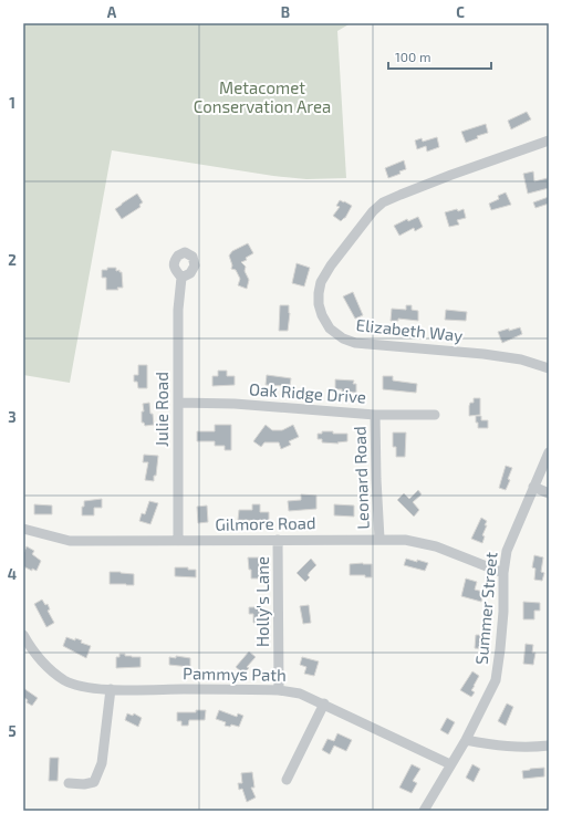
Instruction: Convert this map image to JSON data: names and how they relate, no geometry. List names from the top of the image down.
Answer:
{
  "streets": {
    "street": [
      "Elizabeth Way",
      "Oak Ridge Drive",
      "Julie Road",
      "Leonard Road",
      "Gilmore Road",
      "Holly's Lane",
      "Summer Street",
      "Pammys Path"
    ]
  },
  "crossings": [
    ["Oak Ridge Drive", "Julie Road"],
    ["Oak Ridge Drive", "Leonard Road"],
    ["Julie Road", "Gilmore Road"],
    ["Leonard Road", "Gilmore Road"],
    ["Gilmore Road", "Holly's Lane"],
    ["Gilmore Road", "Summer Street"],
    ["Holly's Lane", "Pammys Path"],
    ["Summer Street", "Pammys Path"]
  ],
  "parks": ["Metacomet Conservation Area"],
  "scale_bar": "100 m",
  "grid": {
    "columns": ["A", "B", "C"],
    "rows": [
      "1",
      "2",
      "3",
      "4",
      "5"
    ]
  }
}
